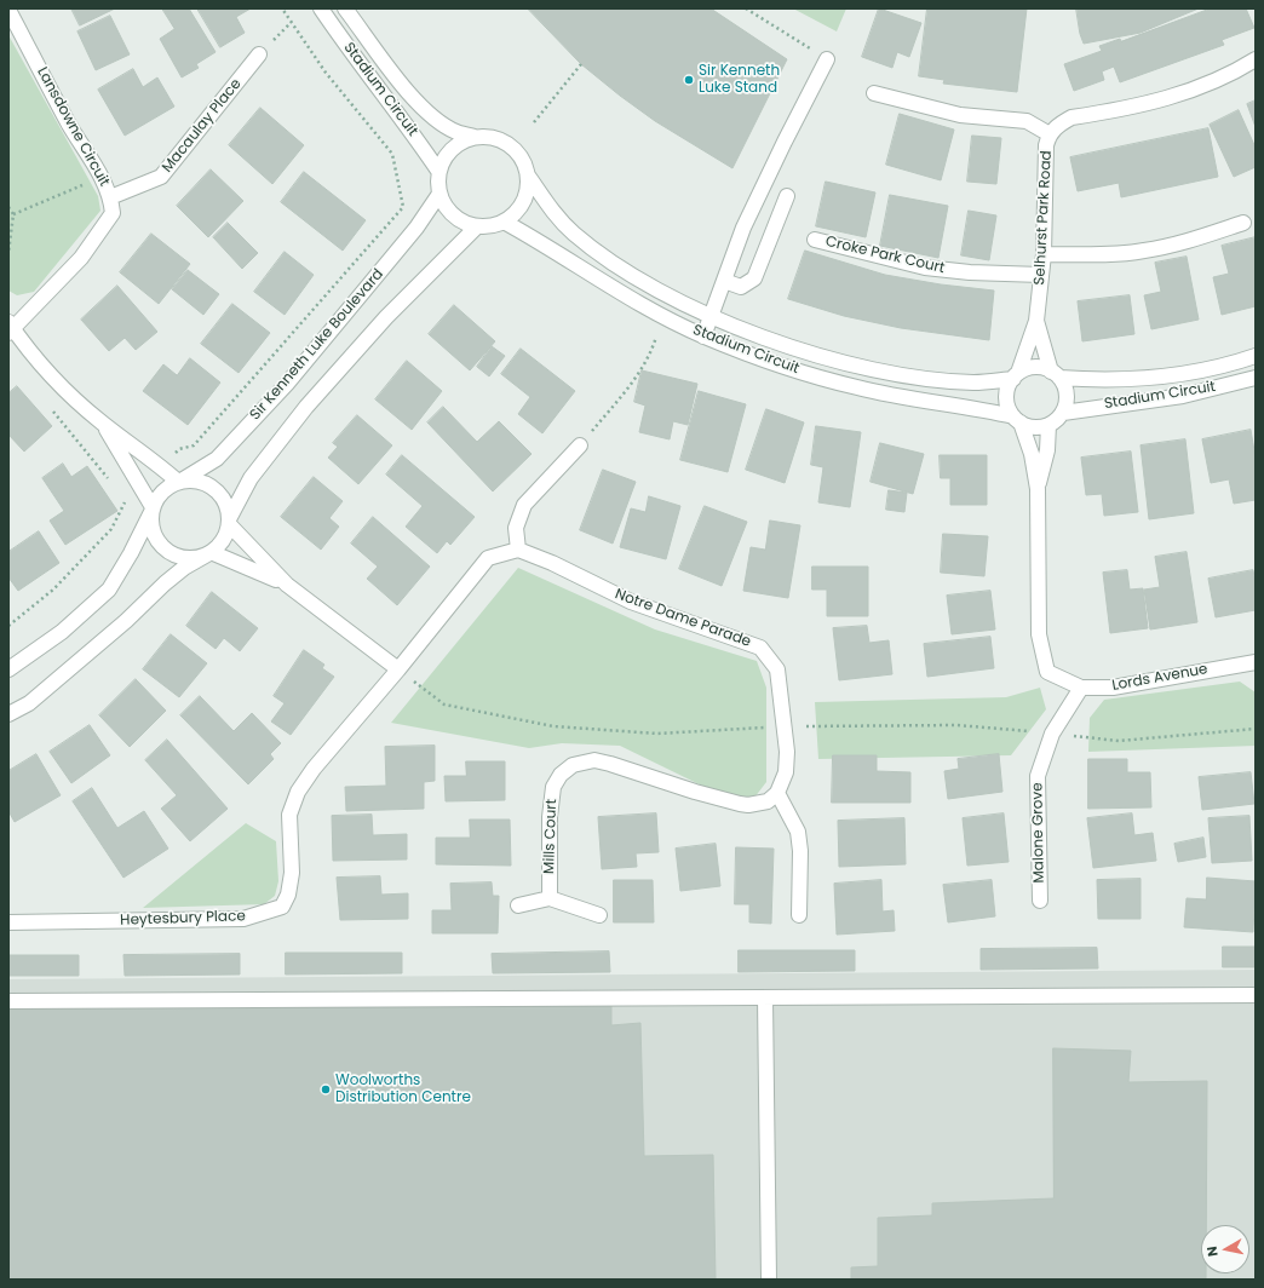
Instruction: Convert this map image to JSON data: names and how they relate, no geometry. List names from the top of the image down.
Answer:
{
  "streets": {
    "street": [
      "Stadium Circuit",
      "Macaulay Place",
      "Lansdowne Circuit",
      "Selhurst Park Road",
      "Croke Park Court",
      "Sir Kenneth Luke Boulevard",
      "Notre Dame Parade",
      "Lords Avenue",
      "Malone Grove",
      "Mills Court",
      "Heytesbury Place"
    ]
  },
  "crossings": [
    ["Stadium Circuit", "Selhurst Park Road"],
    ["Stadium Circuit", "Sir Kenneth Luke Boulevard"],
    ["Macaulay Place", "Lansdowne Circuit"],
    ["Lansdowne Circuit", "Sir Kenneth Luke Boulevard"],
    ["Selhurst Park Road", "Croke Park Court"],
    ["Notre Dame Parade", "Mills Court"],
    ["Lords Avenue", "Malone Grove"]
  ],
  "places": ["Sir Kenneth Luke Stand", "Woolworths Distribution Centre"],
  "north": "left"
}
